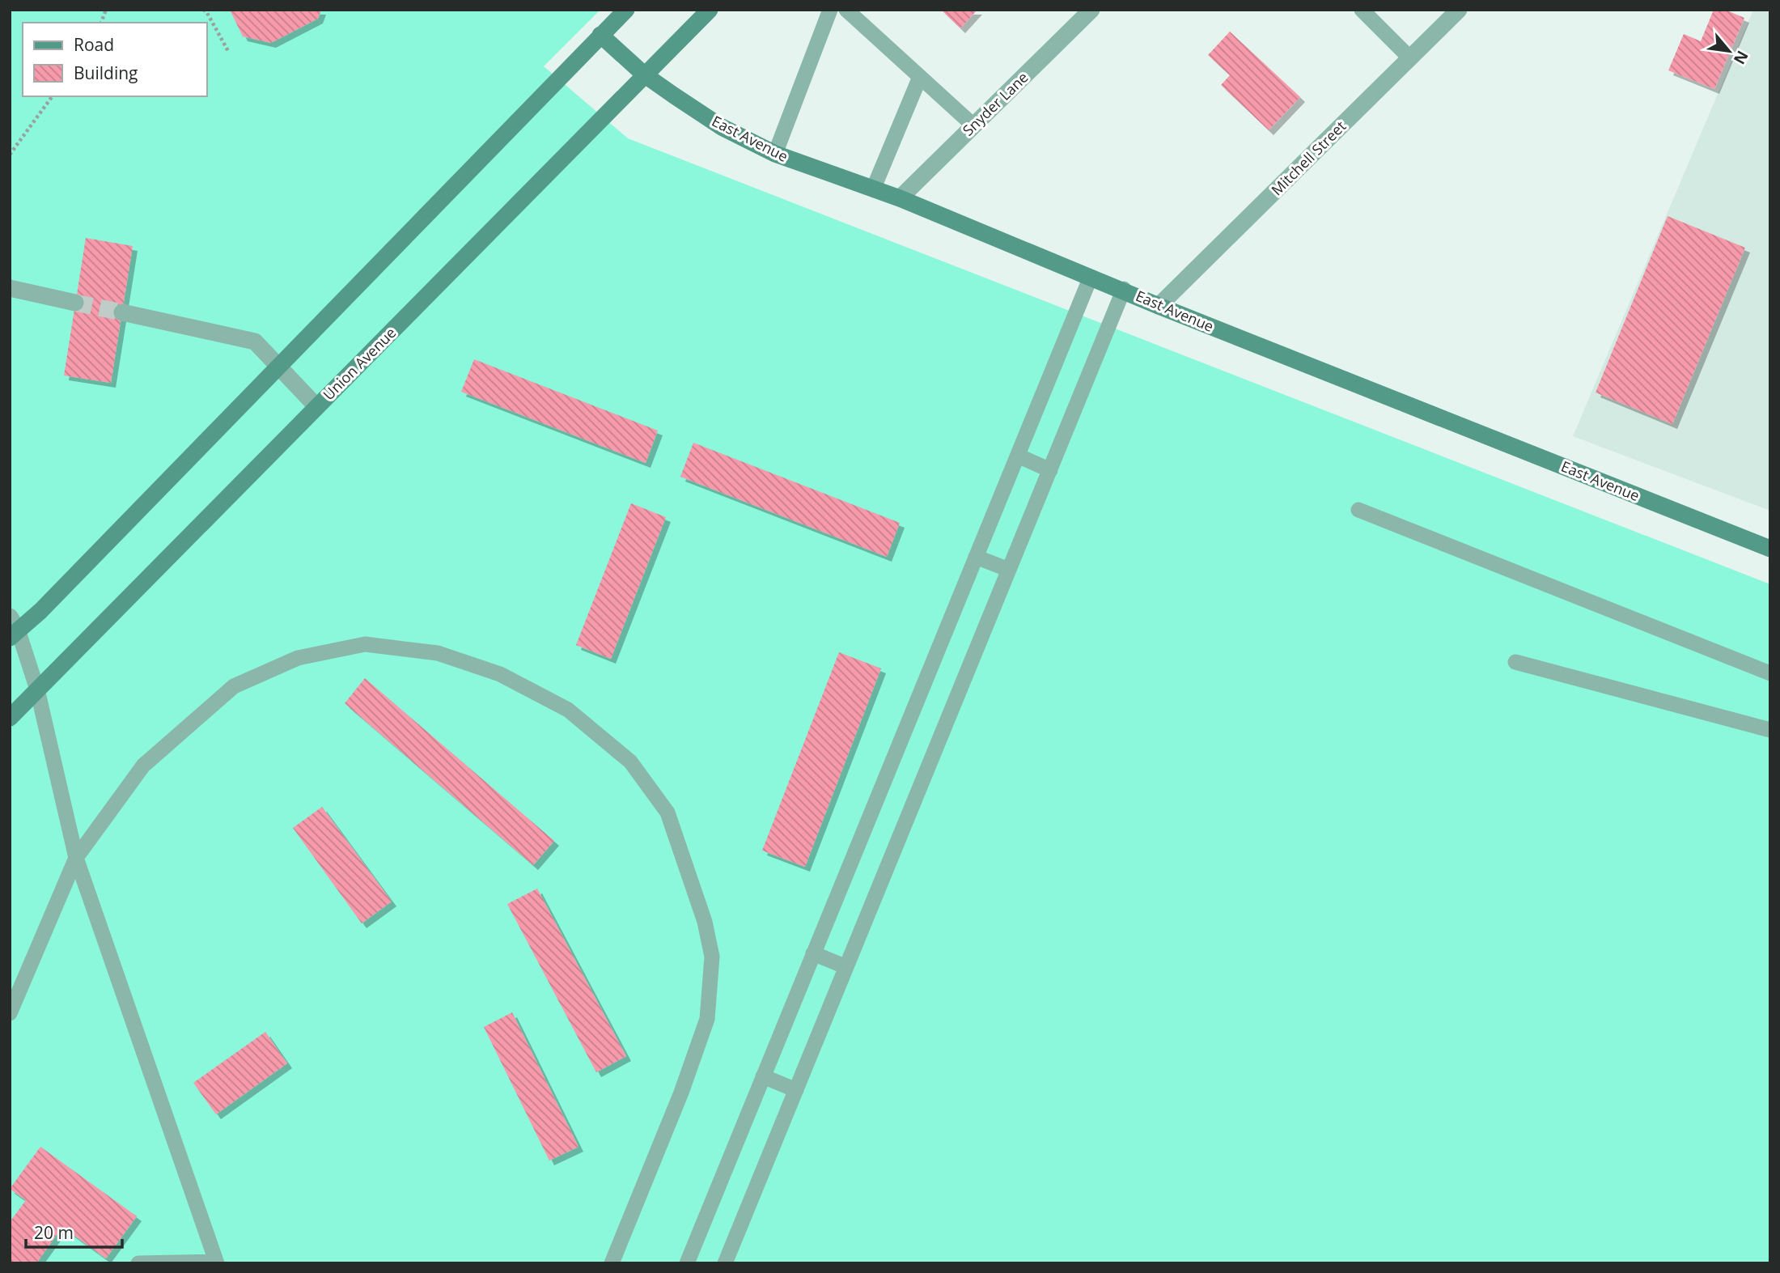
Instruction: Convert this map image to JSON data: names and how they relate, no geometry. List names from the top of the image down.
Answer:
{
  "streets": {
    "main road": ["East Avenue", "Union Avenue"],
    "street": ["Snyder Lane", "Mitchell Street"]
  },
  "crossings": [
    ["Snyder Lane", "East Avenue"],
    ["East Avenue", "Mitchell Street"],
    ["East Avenue", "Union Avenue"]
  ],
  "legend": ["Road", "Building"],
  "scale_bar": "20 m",
  "north": "bottom right"
}
